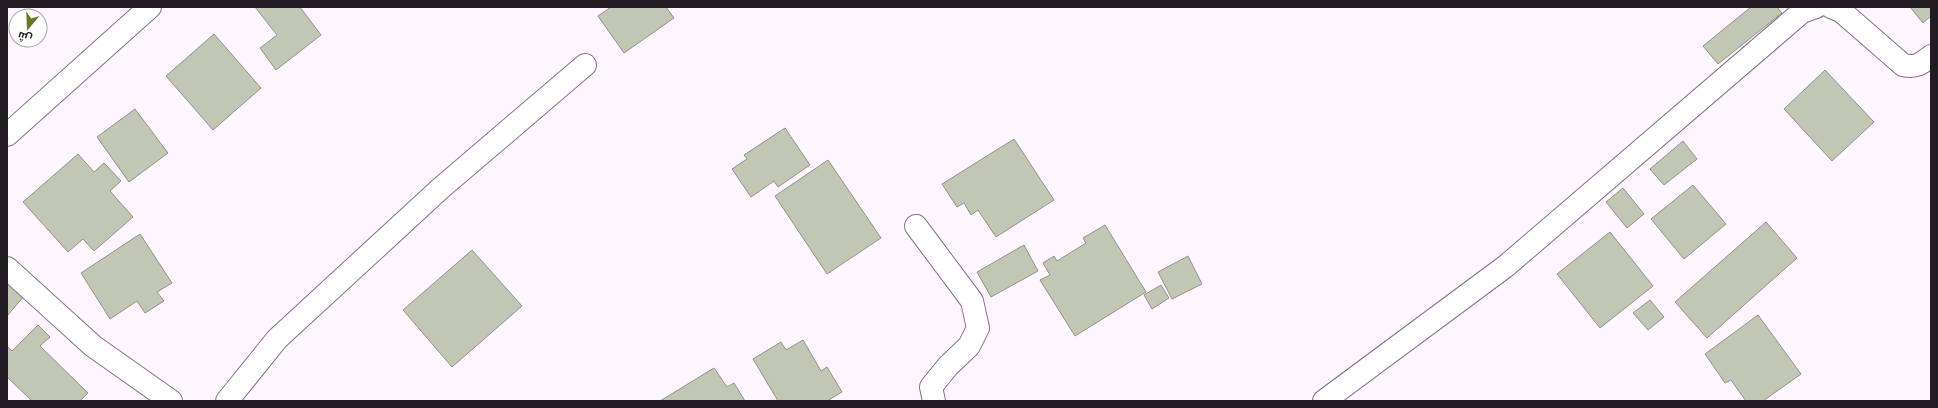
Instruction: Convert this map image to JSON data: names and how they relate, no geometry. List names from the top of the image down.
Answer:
{
  "north": "bottom"
}
